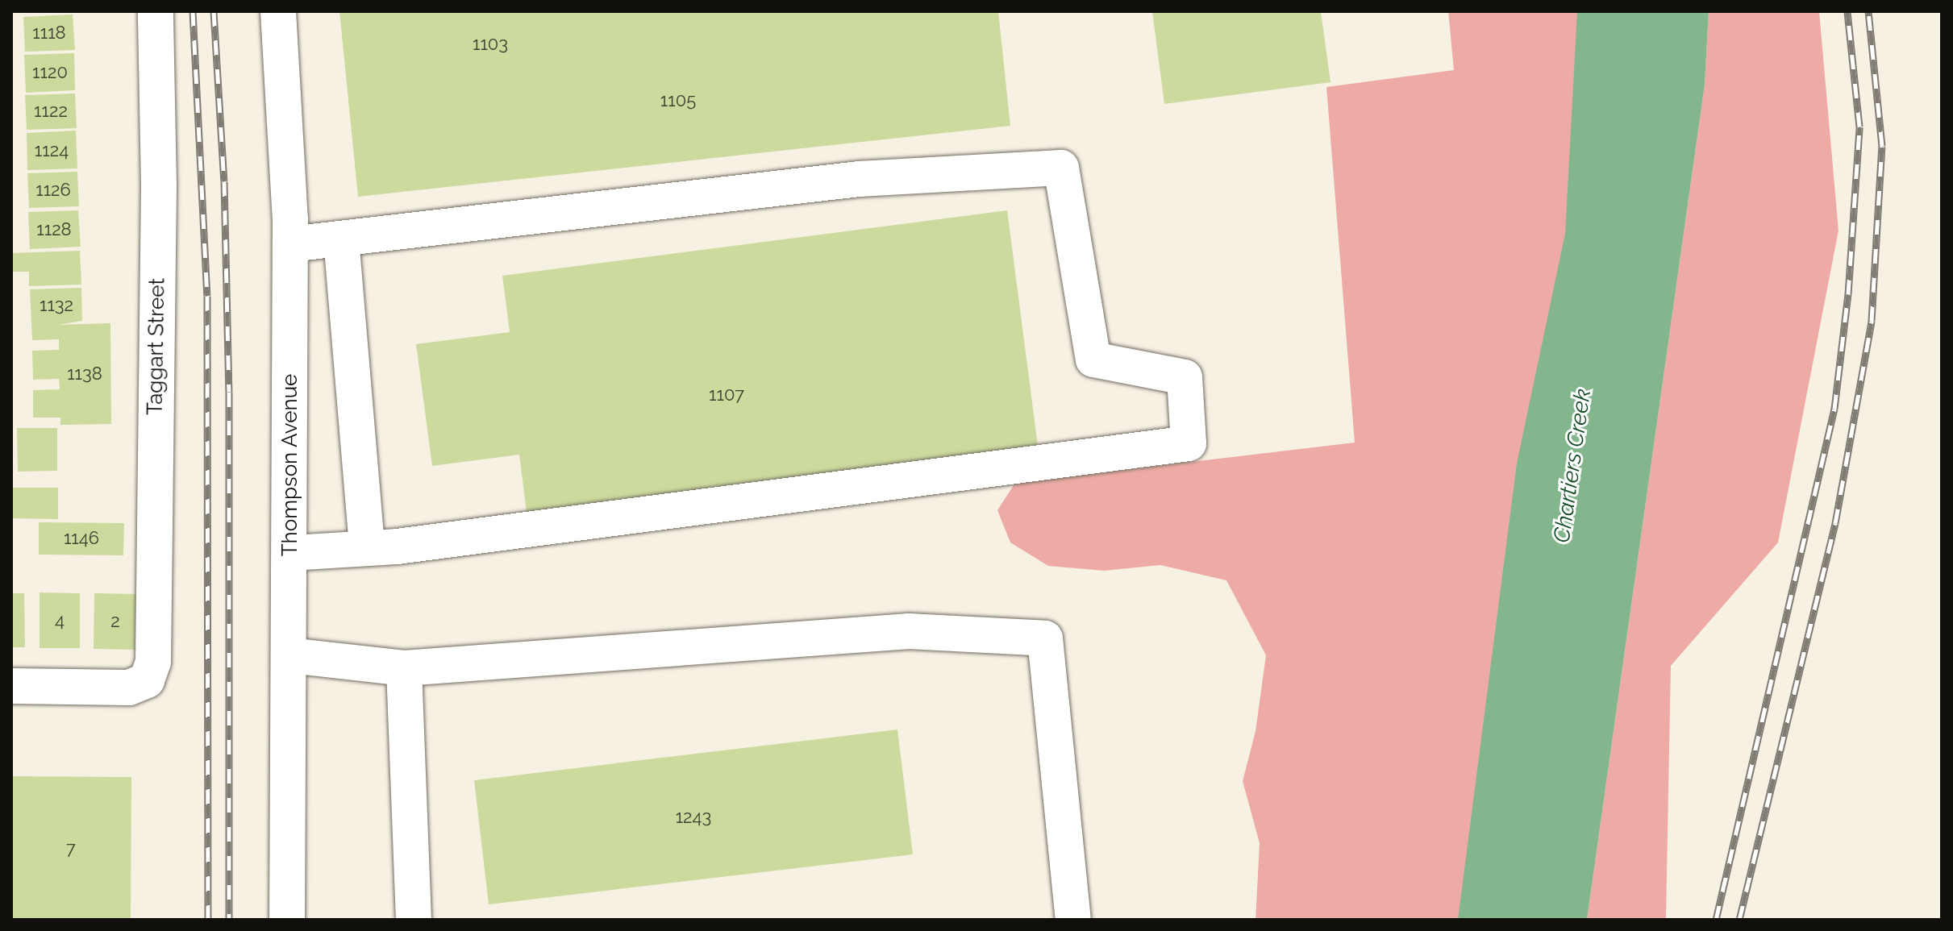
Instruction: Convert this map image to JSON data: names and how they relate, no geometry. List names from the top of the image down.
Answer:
{
  "streets": {
    "street": ["Taggart Street", "Thompson Avenue"]
  },
  "water": ["Chartiers Creek"],
  "house_numbers": [
    "1118",
    "1103",
    "1120",
    "1105",
    "1122",
    "1124",
    "1126",
    "1128",
    "1132",
    "1138",
    "1107",
    "1146",
    "4",
    "2",
    "1243",
    "7"
  ]
}
